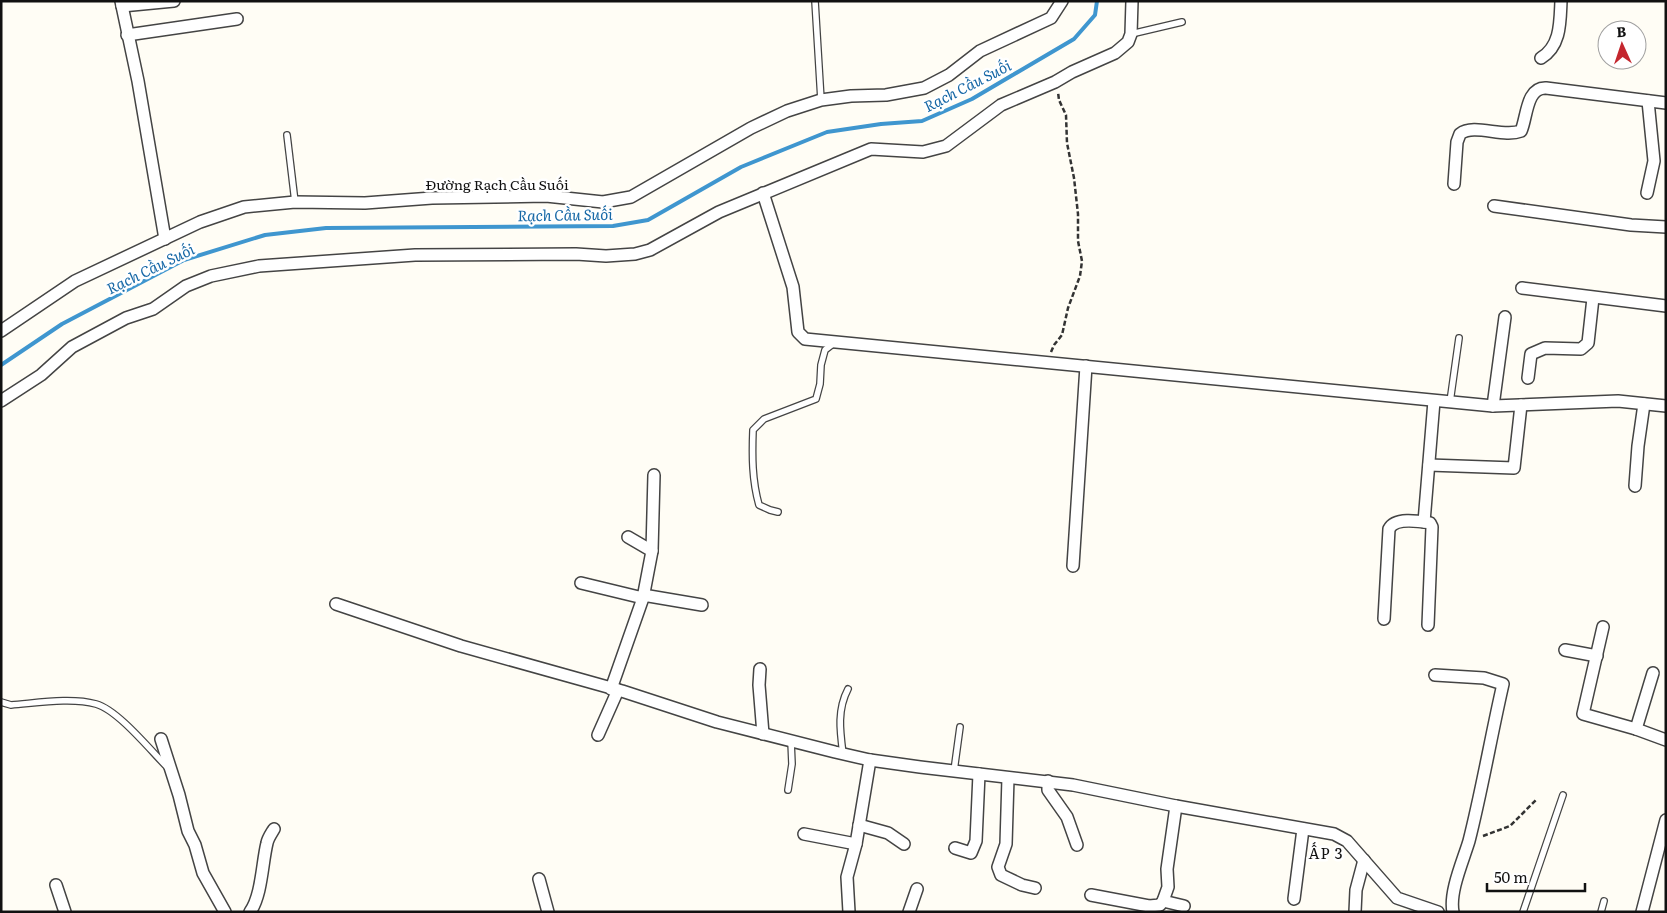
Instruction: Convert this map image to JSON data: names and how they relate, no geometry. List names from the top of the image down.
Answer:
{
  "streets": {
    "street": ["Đường Rạch Cầu Suối"]
  },
  "districts": ["ẤP 3"],
  "water": ["Rạch Cầu Suối"],
  "scale_bar": "50 m",
  "north": "top"
}
